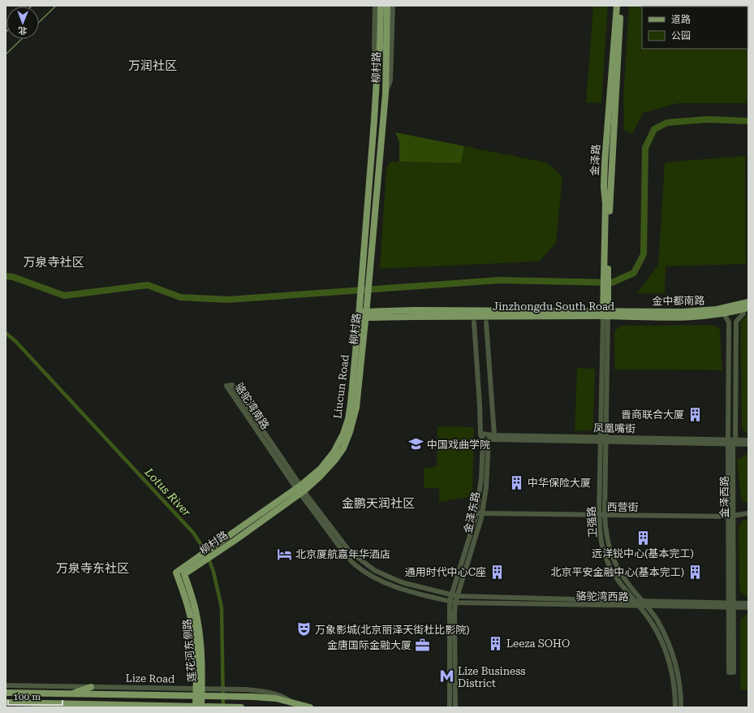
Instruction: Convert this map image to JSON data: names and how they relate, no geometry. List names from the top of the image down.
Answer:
{
  "streets": {
    "main road": [
      "柳村路",
      "金泽路",
      "金中都南路",
      "Jinzhongdu South Road",
      "Liucun Road",
      "莲花河东侧路",
      "Lize Road"
    ],
    "street": [
      "骆驼湾南路",
      "凤凰嘴街",
      "金泽西路",
      "西营街",
      "金泽东路",
      "卫强路",
      "骆驼湾西路"
    ]
  },
  "crossings": [
    ["柳村路", "Jinzhongdu South Road"],
    ["柳村路", "Liucun Road"],
    ["柳村路", "莲花河东侧路"],
    ["金泽路", "金中都南路"],
    ["金泽路", "Jinzhongdu South Road"],
    ["金泽路", "卫强路"],
    ["金中都南路", "Jinzhongdu South Road"],
    ["金中都南路", "卫强路"],
    ["Jinzhongdu South Road", "Liucun Road"],
    ["Jinzhongdu South Road", "金泽西路"],
    ["Jinzhongdu South Road", "卫强路"],
    ["Liucun Road", "骆驼湾南路"],
    ["Liucun Road", "莲花河东侧路"],
    ["骆驼湾南路", "金泽东路"],
    ["骆驼湾南路", "骆驼湾西路"],
    ["凤凰嘴街", "金泽西路"],
    ["凤凰嘴街", "金泽东路"],
    ["凤凰嘴街", "卫强路"],
    ["金泽西路", "西营街"],
    ["金泽西路", "骆驼湾西路"],
    ["西营街", "金泽东路"],
    ["西营街", "卫强路"],
    ["金泽东路", "骆驼湾西路"],
    ["卫强路", "骆驼湾西路"],
    ["莲花河东侧路", "Lize Road"]
  ],
  "districts": [
    "万润社区",
    "万泉寺社区",
    "金鹏天润社区",
    "万泉寺东社区"
  ],
  "water": ["Lotus River"],
  "places": {
    "building": [
      "晋商联合大厦",
      "中华保险大厦",
      "远洋锐中心(基本完工)",
      "通用时代中心C座",
      "北京平安金融中心(基本完工)",
      "Leeza SOHO"
    ],
    "school or university": ["中国戏曲学院"],
    "hotel": ["北京厦航嘉年华酒店"],
    "theatre": ["万象影城(北京丽泽天街杜比影院)"],
    "office": ["金唐国际金融大厦"],
    "metro station": ["Lize Business District"]
  },
  "legend": ["道路", "公园"],
  "scale_bar": "100 m",
  "north": "bottom"
}
